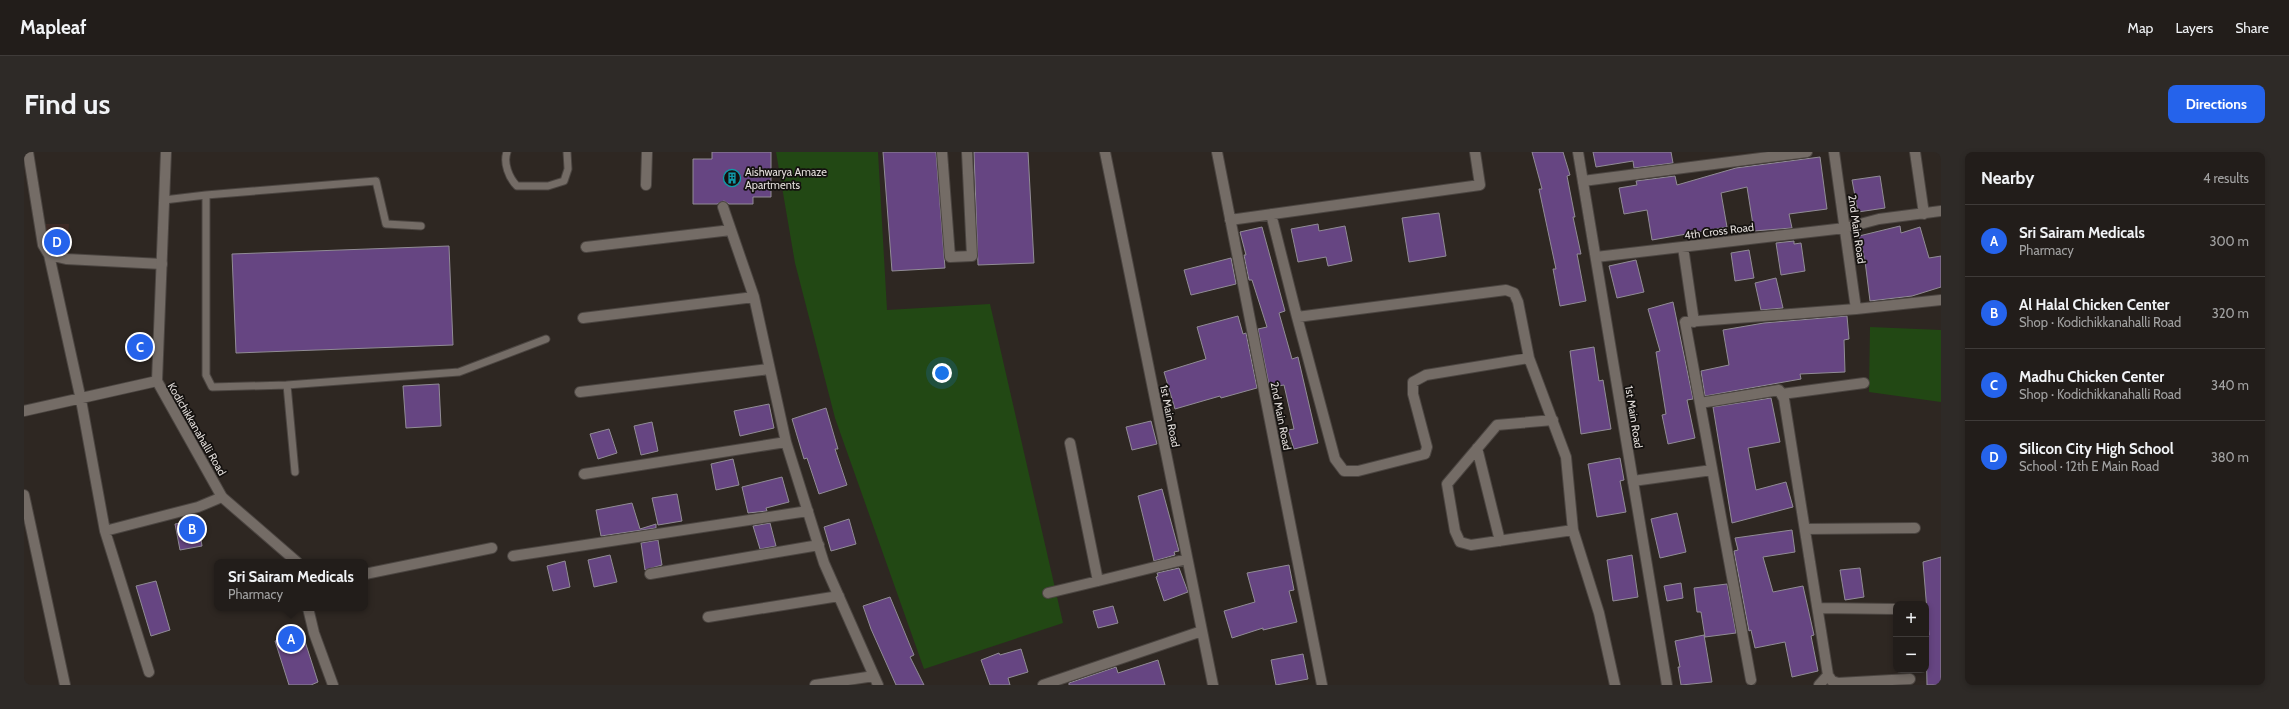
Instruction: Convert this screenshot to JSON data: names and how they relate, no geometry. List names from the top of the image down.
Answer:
{
  "streets": {
    "street": [
      "2nd Main Road",
      "4th Cross Road",
      "1st Main Road",
      "Kodichikkanahalli Road"
    ]
  },
  "crossings": [
    ["2nd Main Road", "4th Cross Road"],
    ["4th Cross Road", "1st Main Road"]
  ],
  "places": {
    "building": ["Aishwarya Amaze Apartments"]
  },
  "page": {
    "header": "Mapleaf",
    "nav": ["Map", "Layers", "Share"],
    "buttons": "Directions",
    "title": "Find us",
    "heading": ["Nearby", "4 results"],
    "list": [
      {
        "mark": "A",
        "name": "Sri Sairam Medicals",
        "note": "Pharmacy",
        "value": "300 m"
      },
      {
        "mark": "B",
        "name": "Al Halal Chicken Center",
        "note": "Shop · Kodichikkanahalli Road",
        "value": "320 m"
      },
      {
        "mark": "C",
        "name": "Madhu Chicken Center",
        "note": "Shop · Kodichikkanahalli Road",
        "value": "340 m"
      },
      {
        "mark": "D",
        "name": "Silicon City High School",
        "note": "School · 12th E Main Road",
        "value": "380 m"
      }
    ],
    "pins": [
      "D",
      "C",
      "B",
      "A"
    ],
    "popup": ["Sri Sairam Medicals", "Pharmacy"],
    "map_buttons": ["+", "−"]
  }
}
